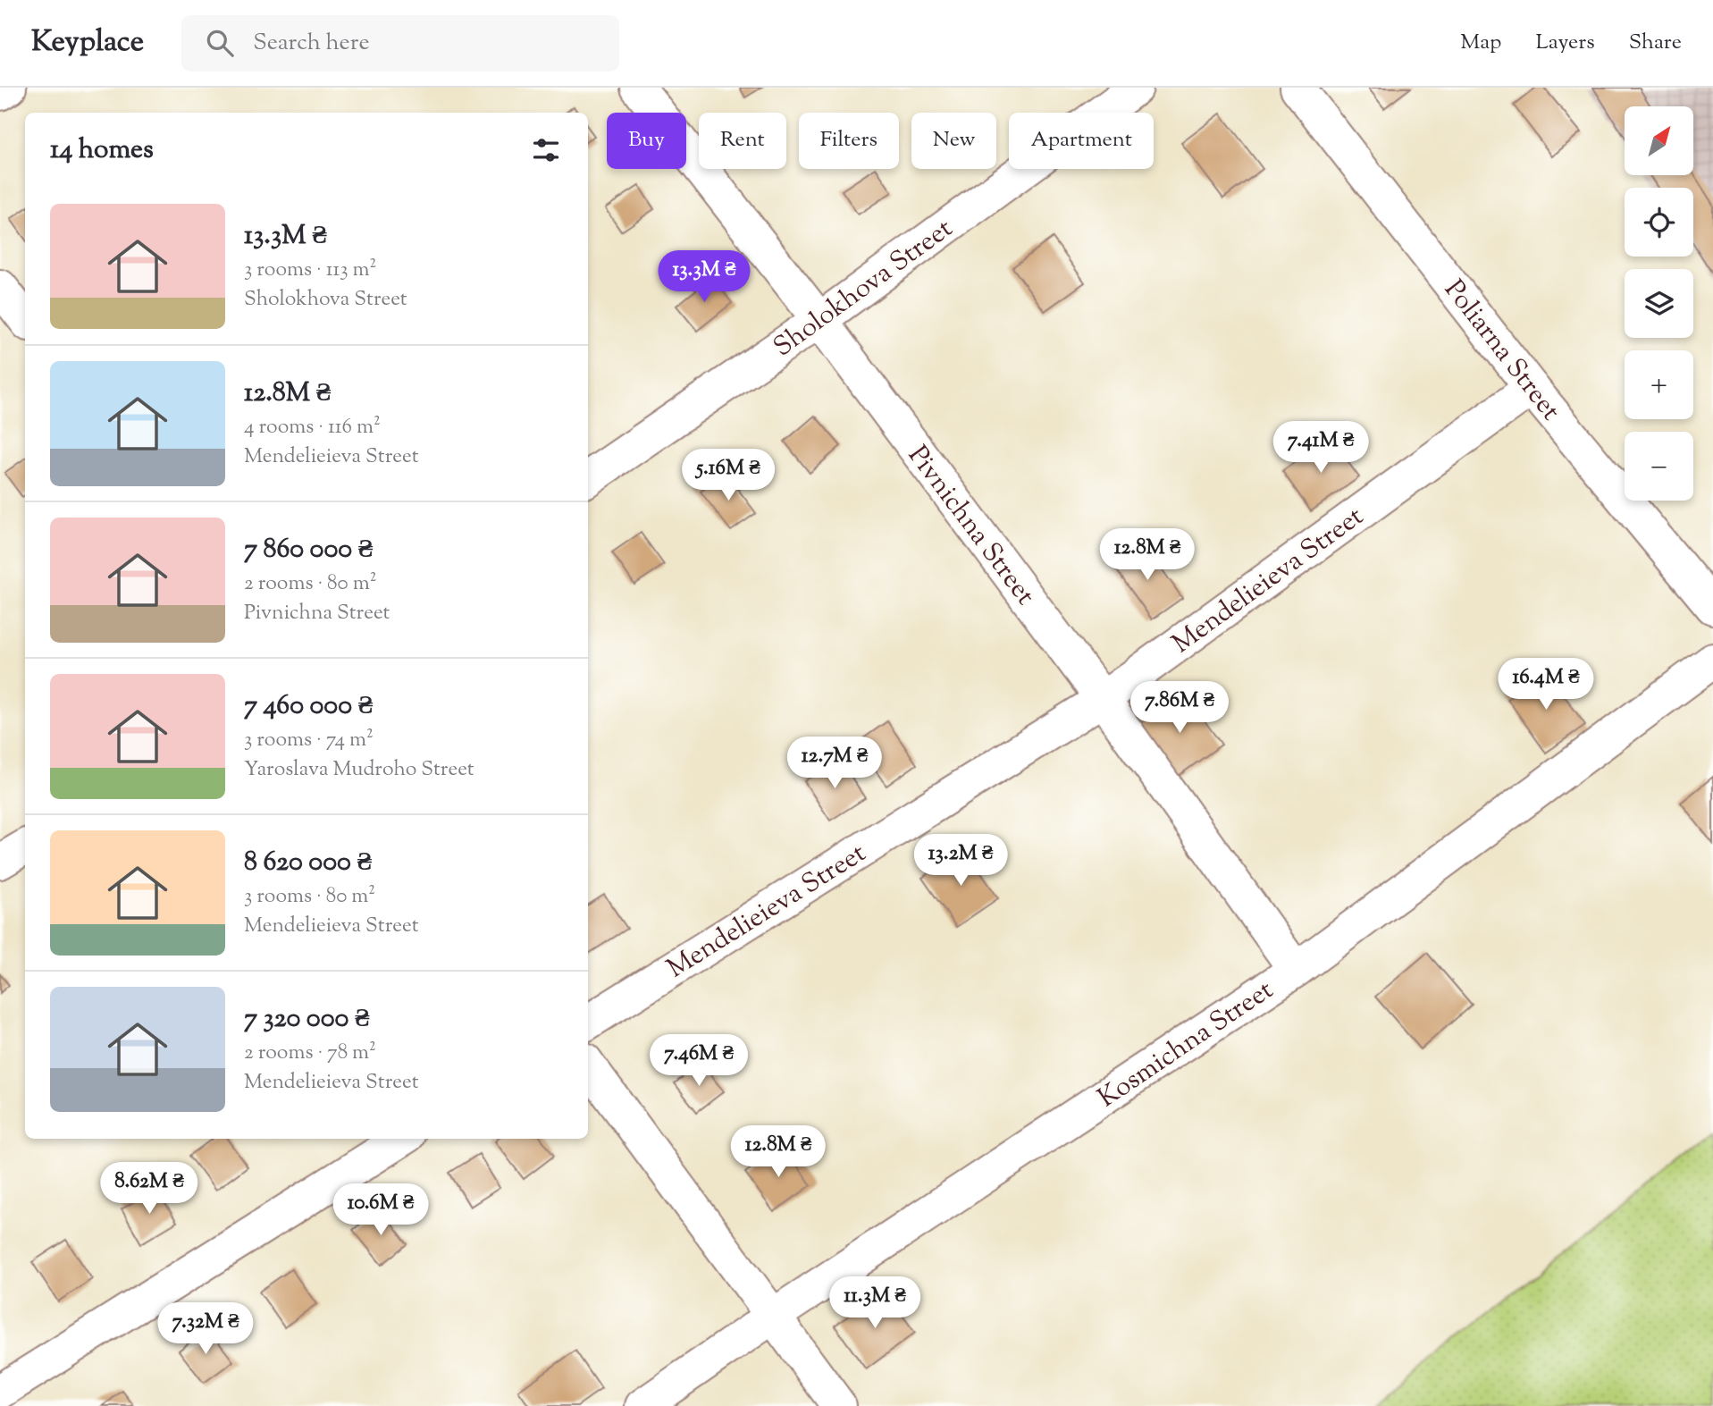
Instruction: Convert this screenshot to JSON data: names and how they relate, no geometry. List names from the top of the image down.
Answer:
{
  "streets": {
    "street": [
      "Sholokhova Street",
      "Poliarna Street",
      "Pivnichna Street",
      "Mendelieieva Street",
      "Kosmichna Street"
    ]
  },
  "crossings": [
    ["Sholokhova Street", "Pivnichna Street"],
    ["Poliarna Street", "Mendelieieva Street"],
    ["Pivnichna Street", "Mendelieieva Street"],
    ["Pivnichna Street", "Kosmichna Street"]
  ],
  "north": "top right",
  "page": {
    "header": "Keyplace",
    "search": "Search here",
    "nav": ["Map", "Layers", "Share"],
    "map_buttons": ["+", "−"],
    "chip": [
      "Buy",
      "Rent",
      "Filters",
      "New",
      "Apartment"
    ],
    "heading": "14 homes",
    "list": [
      {
        "name": "13.3M ₴",
        "note": "3 rooms · 113 m² · Sholokhova Street"
      },
      {
        "name": "12.8M ₴",
        "note": "4 rooms · 116 m² · Mendelieieva Street"
      },
      {
        "name": "7 860 000 ₴",
        "note": "2 rooms · 80 m² · Pivnichna Street"
      },
      {
        "name": "7 460 000 ₴",
        "note": "3 rooms · 74 m² · Yaroslava Mudroho Street"
      },
      {
        "name": "8 620 000 ₴",
        "note": "3 rooms · 80 m² · Mendelieieva Street"
      },
      {
        "name": "7 320 000 ₴",
        "note": "2 rooms · 78 m² · Mendelieieva Street"
      }
    ],
    "price": [
      "13.3M ₴",
      "7.41M ₴",
      "5.16M ₴",
      "12.8M ₴",
      "16.4M ₴",
      "7.86M ₴",
      "12.7M ₴",
      "13.2M ₴",
      "7.46M ₴",
      "12.8M ₴",
      "8.62M ₴",
      "10.6M ₴",
      "11.3M ₴",
      "7.32M ₴"
    ]
  }
}
